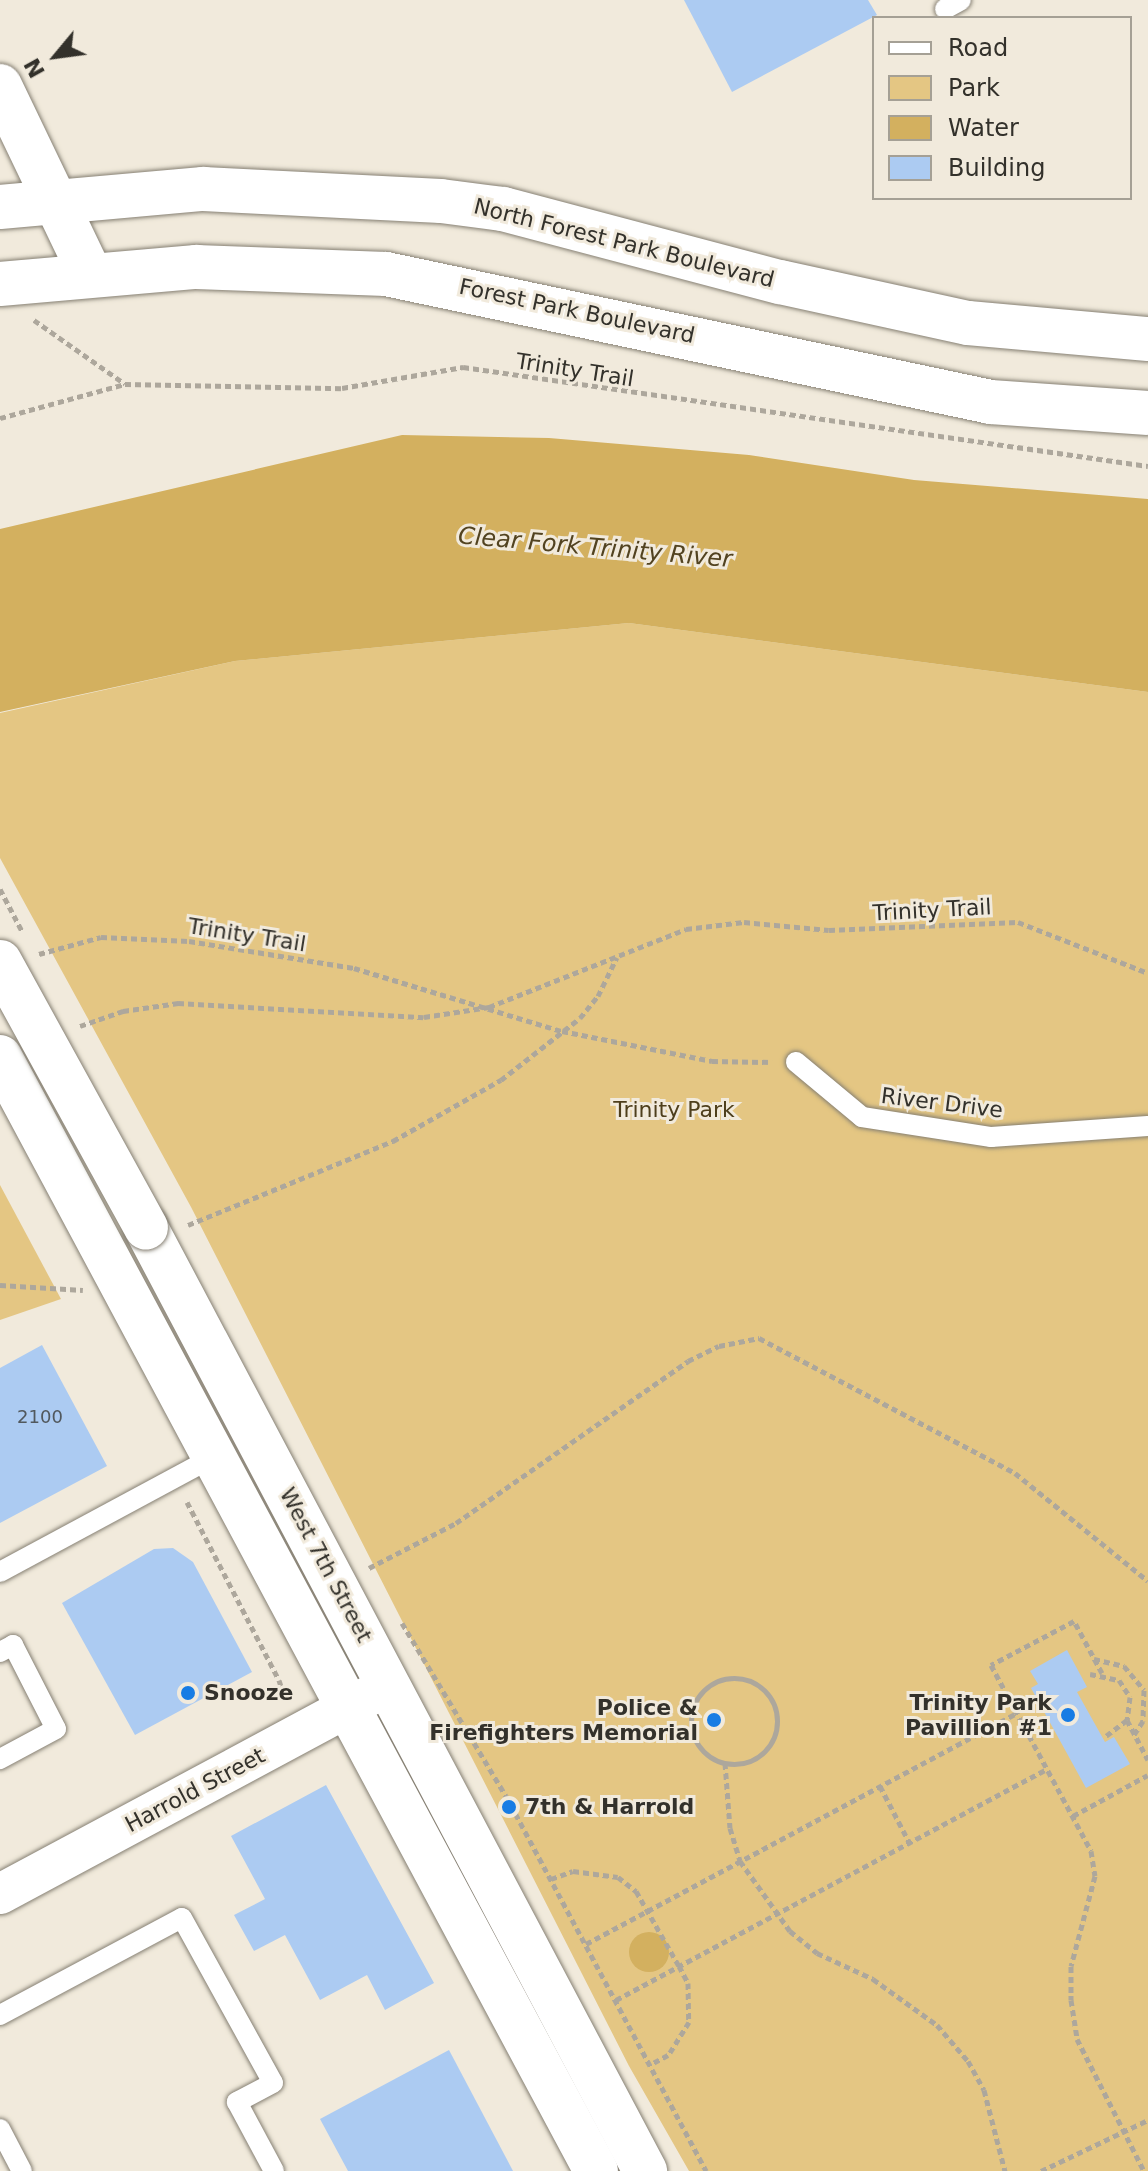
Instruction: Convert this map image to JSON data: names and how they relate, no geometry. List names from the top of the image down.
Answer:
{
  "streets": {
    "main road": ["North Forest Park Boulevard", "Forest Park Boulevard", "West 7th Street"],
    "street": ["Harrold Street"],
    "lane": ["River Drive"],
    "path": ["Trinity Trail"]
  },
  "crossings": [
    ["Trinity Trail", "River Drive"],
    ["Trinity Trail", "West 7th Street"],
    ["West 7th Street", "Harrold Street"]
  ],
  "water": ["Clear Fork Trinity River"],
  "parks": ["Trinity Park"],
  "places": [
    "Snooze",
    "Trinity Park Pavillion #1",
    "Police & Firefighters Memorial",
    "7th & Harrold"
  ],
  "house_numbers": ["2100"],
  "legend": [
    "Road",
    "Park",
    "Water",
    "Building"
  ],
  "north": "bottom left"
}
